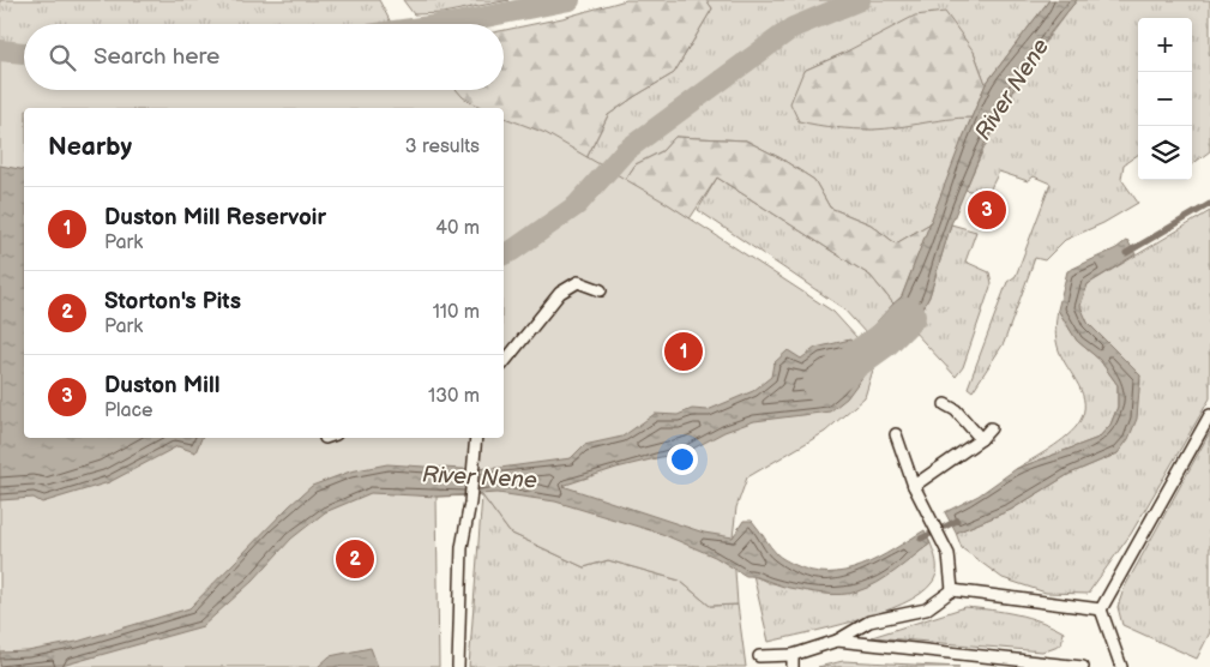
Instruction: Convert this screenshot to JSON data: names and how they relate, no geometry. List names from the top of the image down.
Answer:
{
  "water": ["River Nene"],
  "page": {
    "map_buttons": ["+", "−"],
    "search": "Search here",
    "heading": ["Nearby", "3 results"],
    "list": [
      {
        "mark": "1",
        "name": "Duston Mill Reservoir",
        "note": "Park",
        "value": "40 m"
      },
      {
        "mark": "2",
        "name": "Storton's Pits",
        "note": "Park",
        "value": "110 m"
      },
      {
        "mark": "3",
        "name": "Duston Mill",
        "note": "Place",
        "value": "130 m"
      }
    ],
    "pins": ["3", "1", "2"]
  }
}
